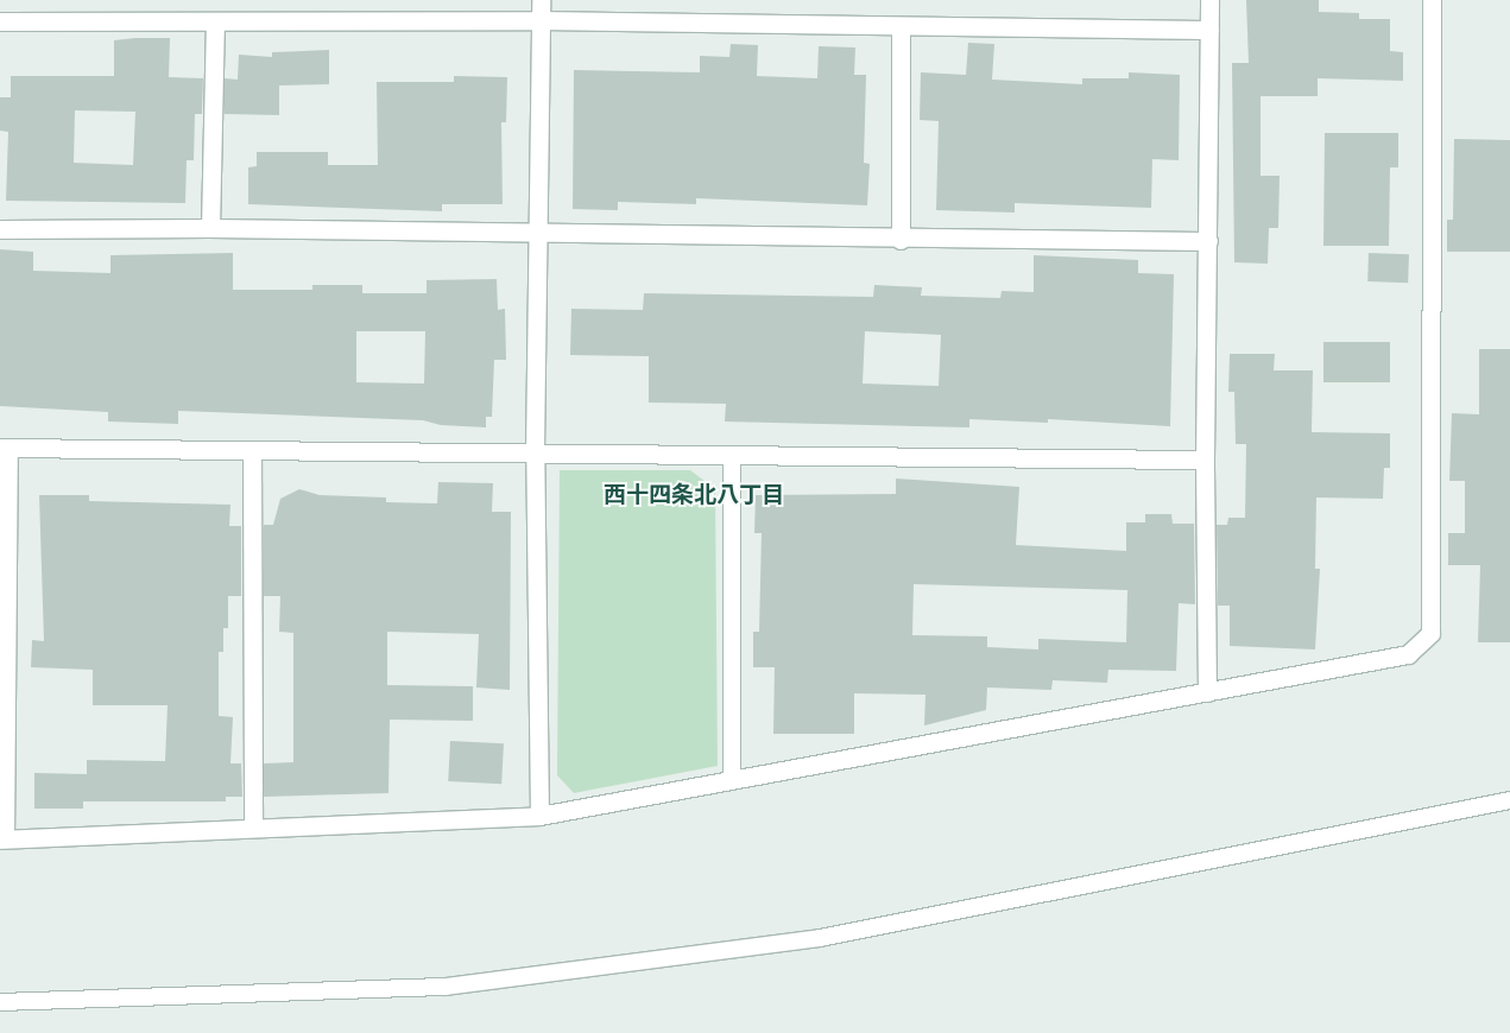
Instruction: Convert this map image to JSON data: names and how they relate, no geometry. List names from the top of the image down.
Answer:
{
  "districts": ["西十四条北八丁目"]
}
